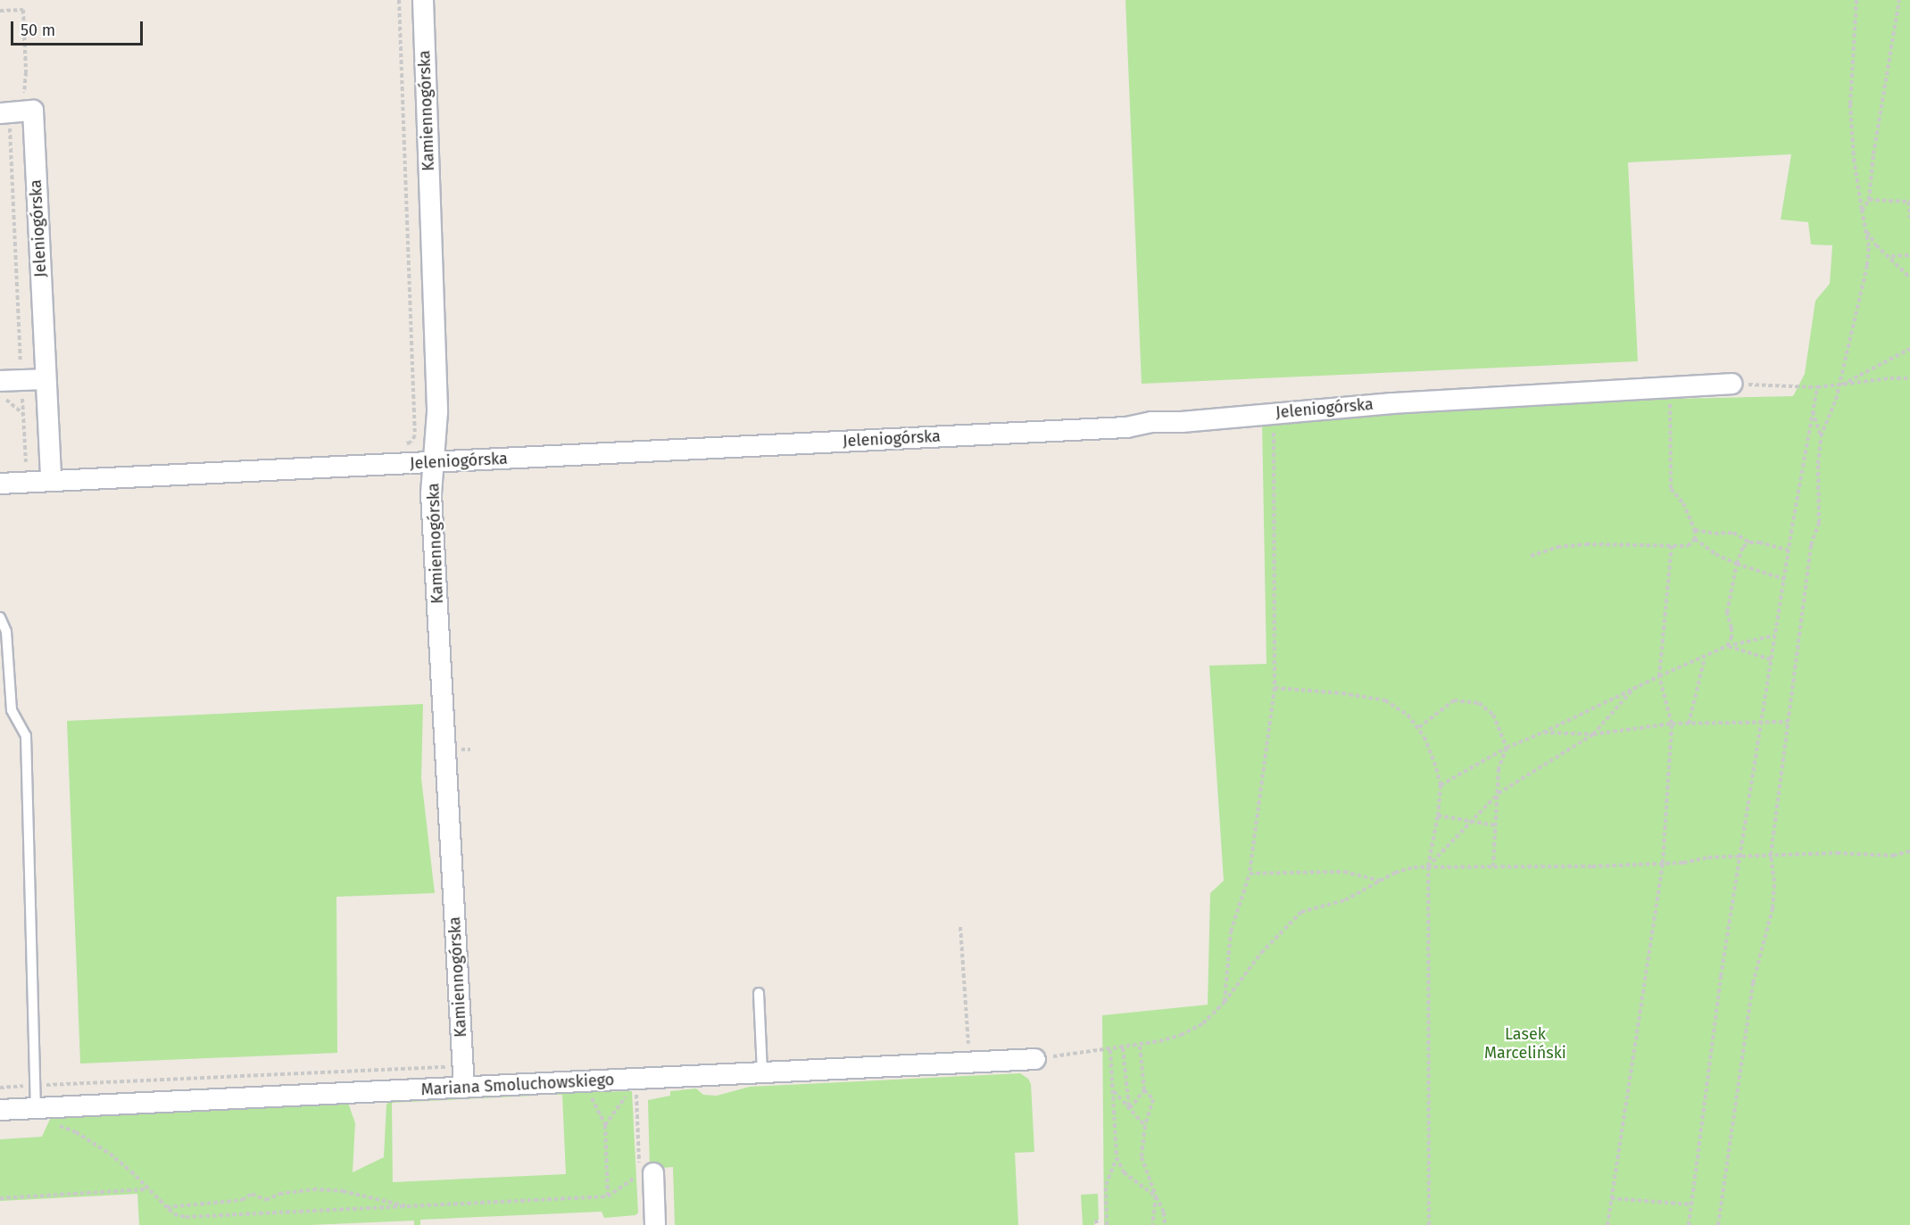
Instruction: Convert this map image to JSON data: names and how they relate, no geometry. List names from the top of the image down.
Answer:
{
  "streets": {
    "street": ["Kamiennogórska", "Jeleniogórska", "Mariana Smoluchowskiego"]
  },
  "crossings": [
    ["Kamiennogórska", "Jeleniogórska"],
    ["Kamiennogórska", "Mariana Smoluchowskiego"]
  ],
  "parks": ["Lasek Marceliński"],
  "scale_bar": "50 m"
}
